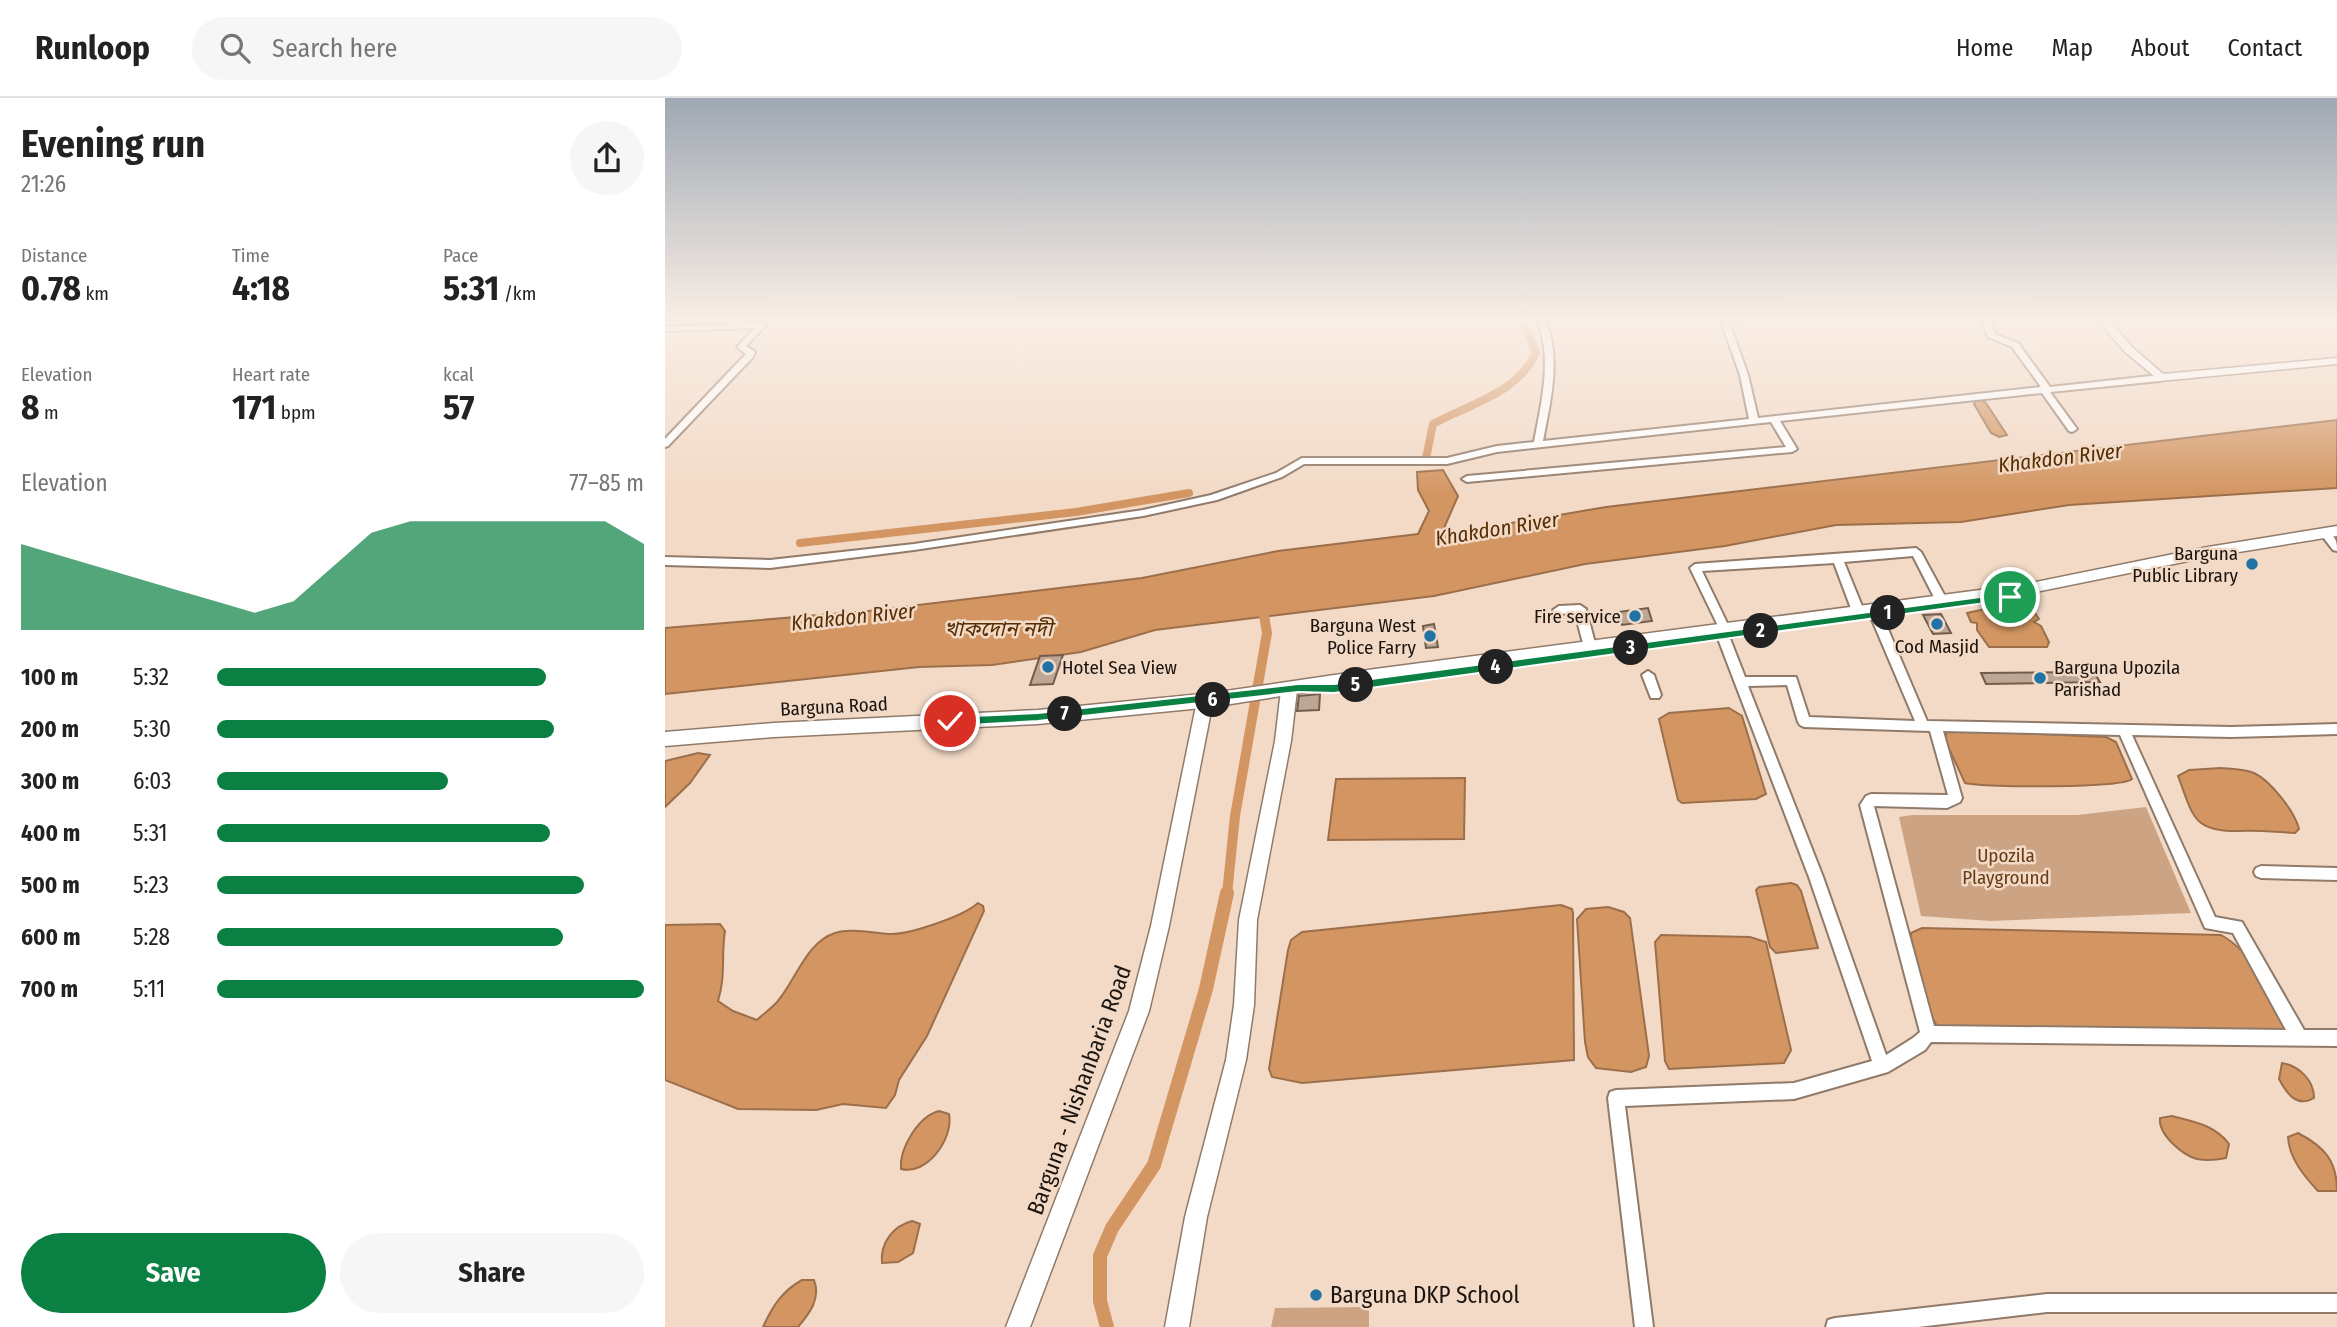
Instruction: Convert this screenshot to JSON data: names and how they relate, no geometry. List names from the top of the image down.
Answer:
{
  "streets": {
    "main road": ["Barguna Road"],
    "street": ["Barguna - Nishanbaria Road"]
  },
  "crossings": [
    ["Barguna Road", "Barguna - Nishanbaria Road"]
  ],
  "water": ["Khakdon River", "খাকদোন নদী"],
  "parks": ["Upozila Playground"],
  "places": [
    "Barguna Public Library",
    "Fire service",
    "Cod Masjid",
    "Barguna West Police Farry",
    "Hotel Sea View",
    "Barguna Upozila Parishad",
    "Barguna DKP School"
  ],
  "page": {
    "header": "Runloop",
    "search": "Search here",
    "nav": [
      "Home",
      "Map",
      "About",
      "Contact"
    ],
    "heading": ["Evening run", "21:26"],
    "stats": [
      ["Distance", "0.78 km"],
      ["Time", "4:18"],
      ["Pace", "5:31 /km"],
      ["Elevation", "8 m"],
      ["Heart rate", "171 bpm"],
      ["kcal", "57"]
    ],
    "chart": ["Elevation", "77–85 m"],
    "pins": [
      "1",
      "2",
      "3",
      "4",
      "5",
      "6",
      "7"
    ],
    "list": [
      {
        "name": "100 m",
        "note": "5:32"
      },
      {
        "name": "200 m",
        "note": "5:30"
      },
      {
        "name": "300 m",
        "note": "6:03"
      },
      {
        "name": "400 m",
        "note": "5:31"
      },
      {
        "name": "500 m",
        "note": "5:23"
      },
      {
        "name": "600 m",
        "note": "5:28"
      },
      {
        "name": "700 m",
        "note": "5:11"
      }
    ],
    "buttons": ["Save", "Share"]
  }
}
